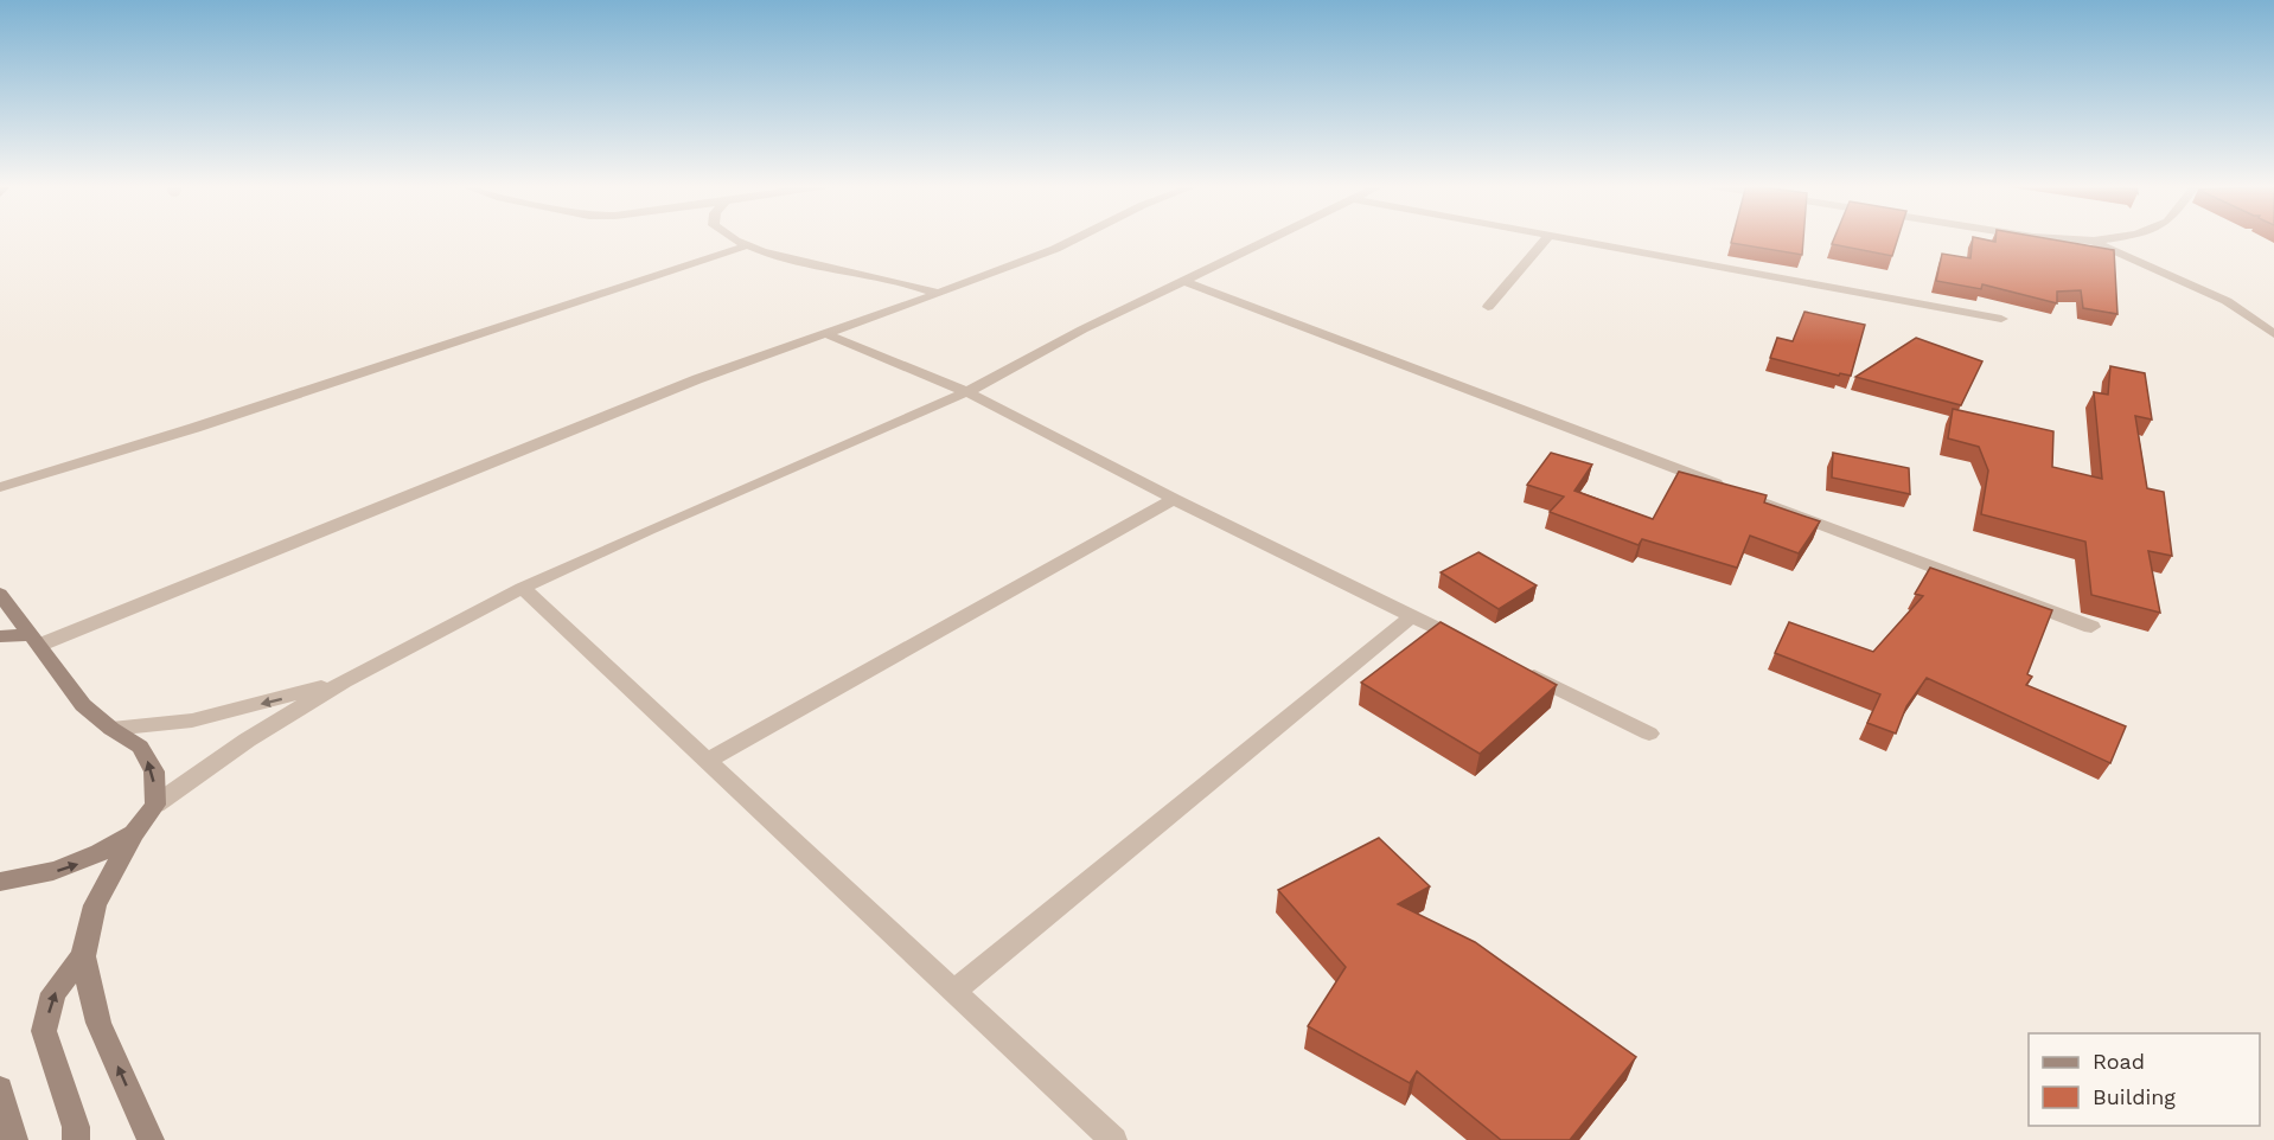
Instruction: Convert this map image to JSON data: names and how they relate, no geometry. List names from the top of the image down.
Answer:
{
  "legend": ["Road", "Building"]
}
